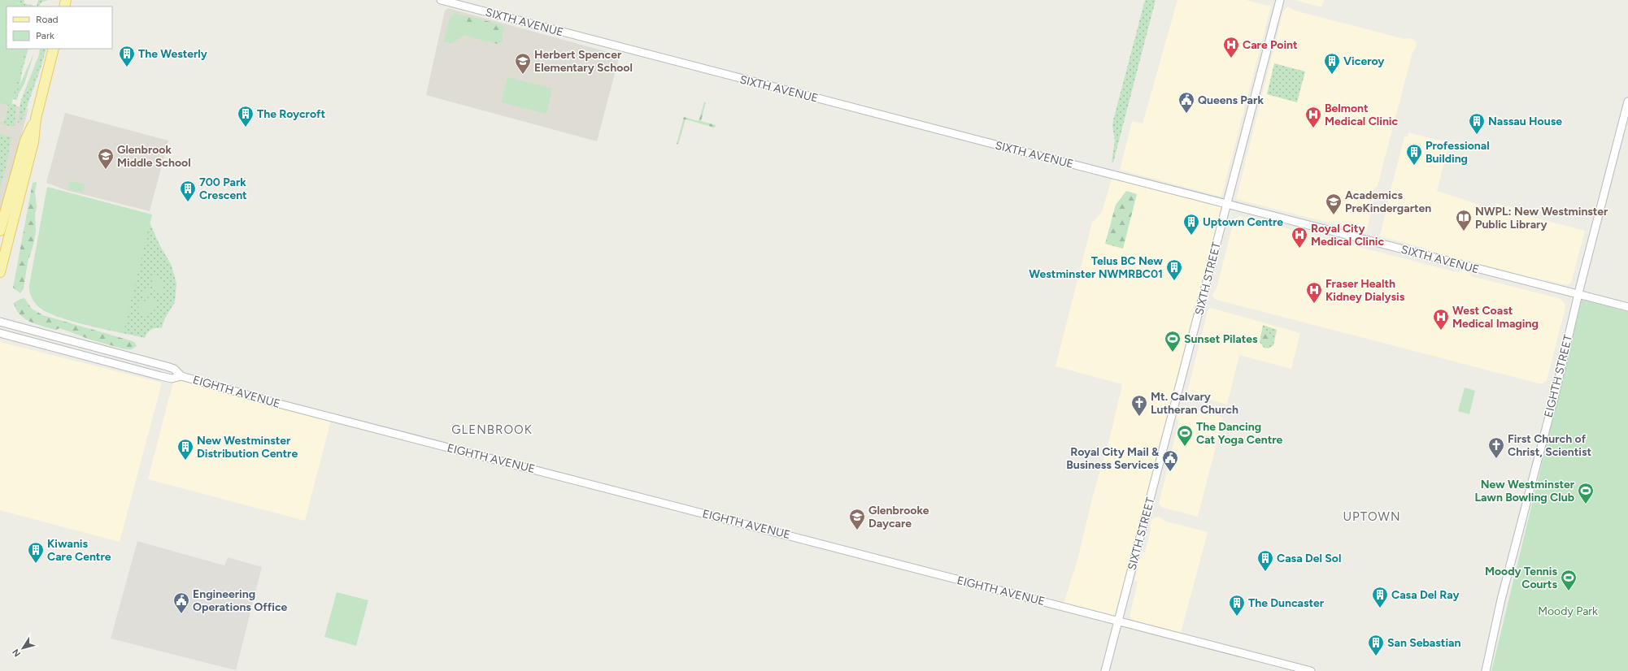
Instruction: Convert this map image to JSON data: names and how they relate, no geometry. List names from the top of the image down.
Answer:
{
  "streets": {
    "street": [
      "SIXTH AVENUE",
      "SIXTH STREET",
      "EIGHTH STREET",
      "EIGHTH AVENUE"
    ]
  },
  "crossings": [
    ["SIXTH AVENUE", "SIXTH STREET"],
    ["SIXTH AVENUE", "EIGHTH STREET"],
    ["SIXTH STREET", "EIGHTH AVENUE"]
  ],
  "districts": ["GLENBROOK", "UPTOWN"],
  "parks": ["Moody Park"],
  "places": {
    "hospital": [
      "Care Point",
      "Belmont Medical Clinic",
      "Royal City Medical Clinic",
      "Fraser Health Kidney Dialysis",
      "West Coast Medical Imaging"
    ],
    "building": [
      "The Westerly",
      "Viceroy",
      "The Roycroft",
      "Nassau House",
      "Professional Building",
      "700 Park Crescent",
      "Uptown Centre",
      "Telus BC New Westminster NWMRBC01",
      "New Westminster Distribution Centre",
      "Kiwanis Care Centre",
      "Casa Del Sol",
      "Casa Del Ray",
      "The Duncaster",
      "San Sebastian"
    ],
    "school or university": [
      "Herbert Spencer Elementary School",
      "Glenbrook Middle School",
      "Academics PreKindergarten",
      "Glenbrooke Daycare"
    ],
    "public building": ["Queens Park", "Royal City Mail & Business Services", "Engineering Operations Office"],
    "library": ["NWPL: New Westminster Public Library"],
    "sports": [
      "Sunset Pilates",
      "The Dancing Cat Yoga Centre",
      "New Westminster Lawn Bowling Club",
      "Moody Tennis Courts"
    ],
    "church": ["Mt. Calvary Lutheran Church", "First Church of Christ, Scientist"]
  },
  "legend": ["Road", "Park"],
  "north": "bottom left"
}
